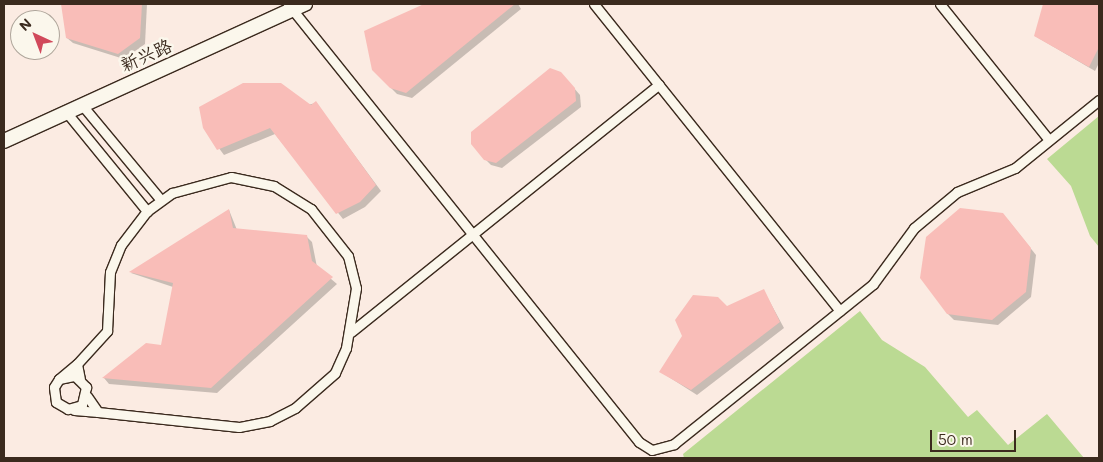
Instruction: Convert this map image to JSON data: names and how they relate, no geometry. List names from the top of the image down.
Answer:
{
  "streets": {
    "street": ["新兴路"]
  },
  "scale_bar": "50 m",
  "north": "top left"
}
